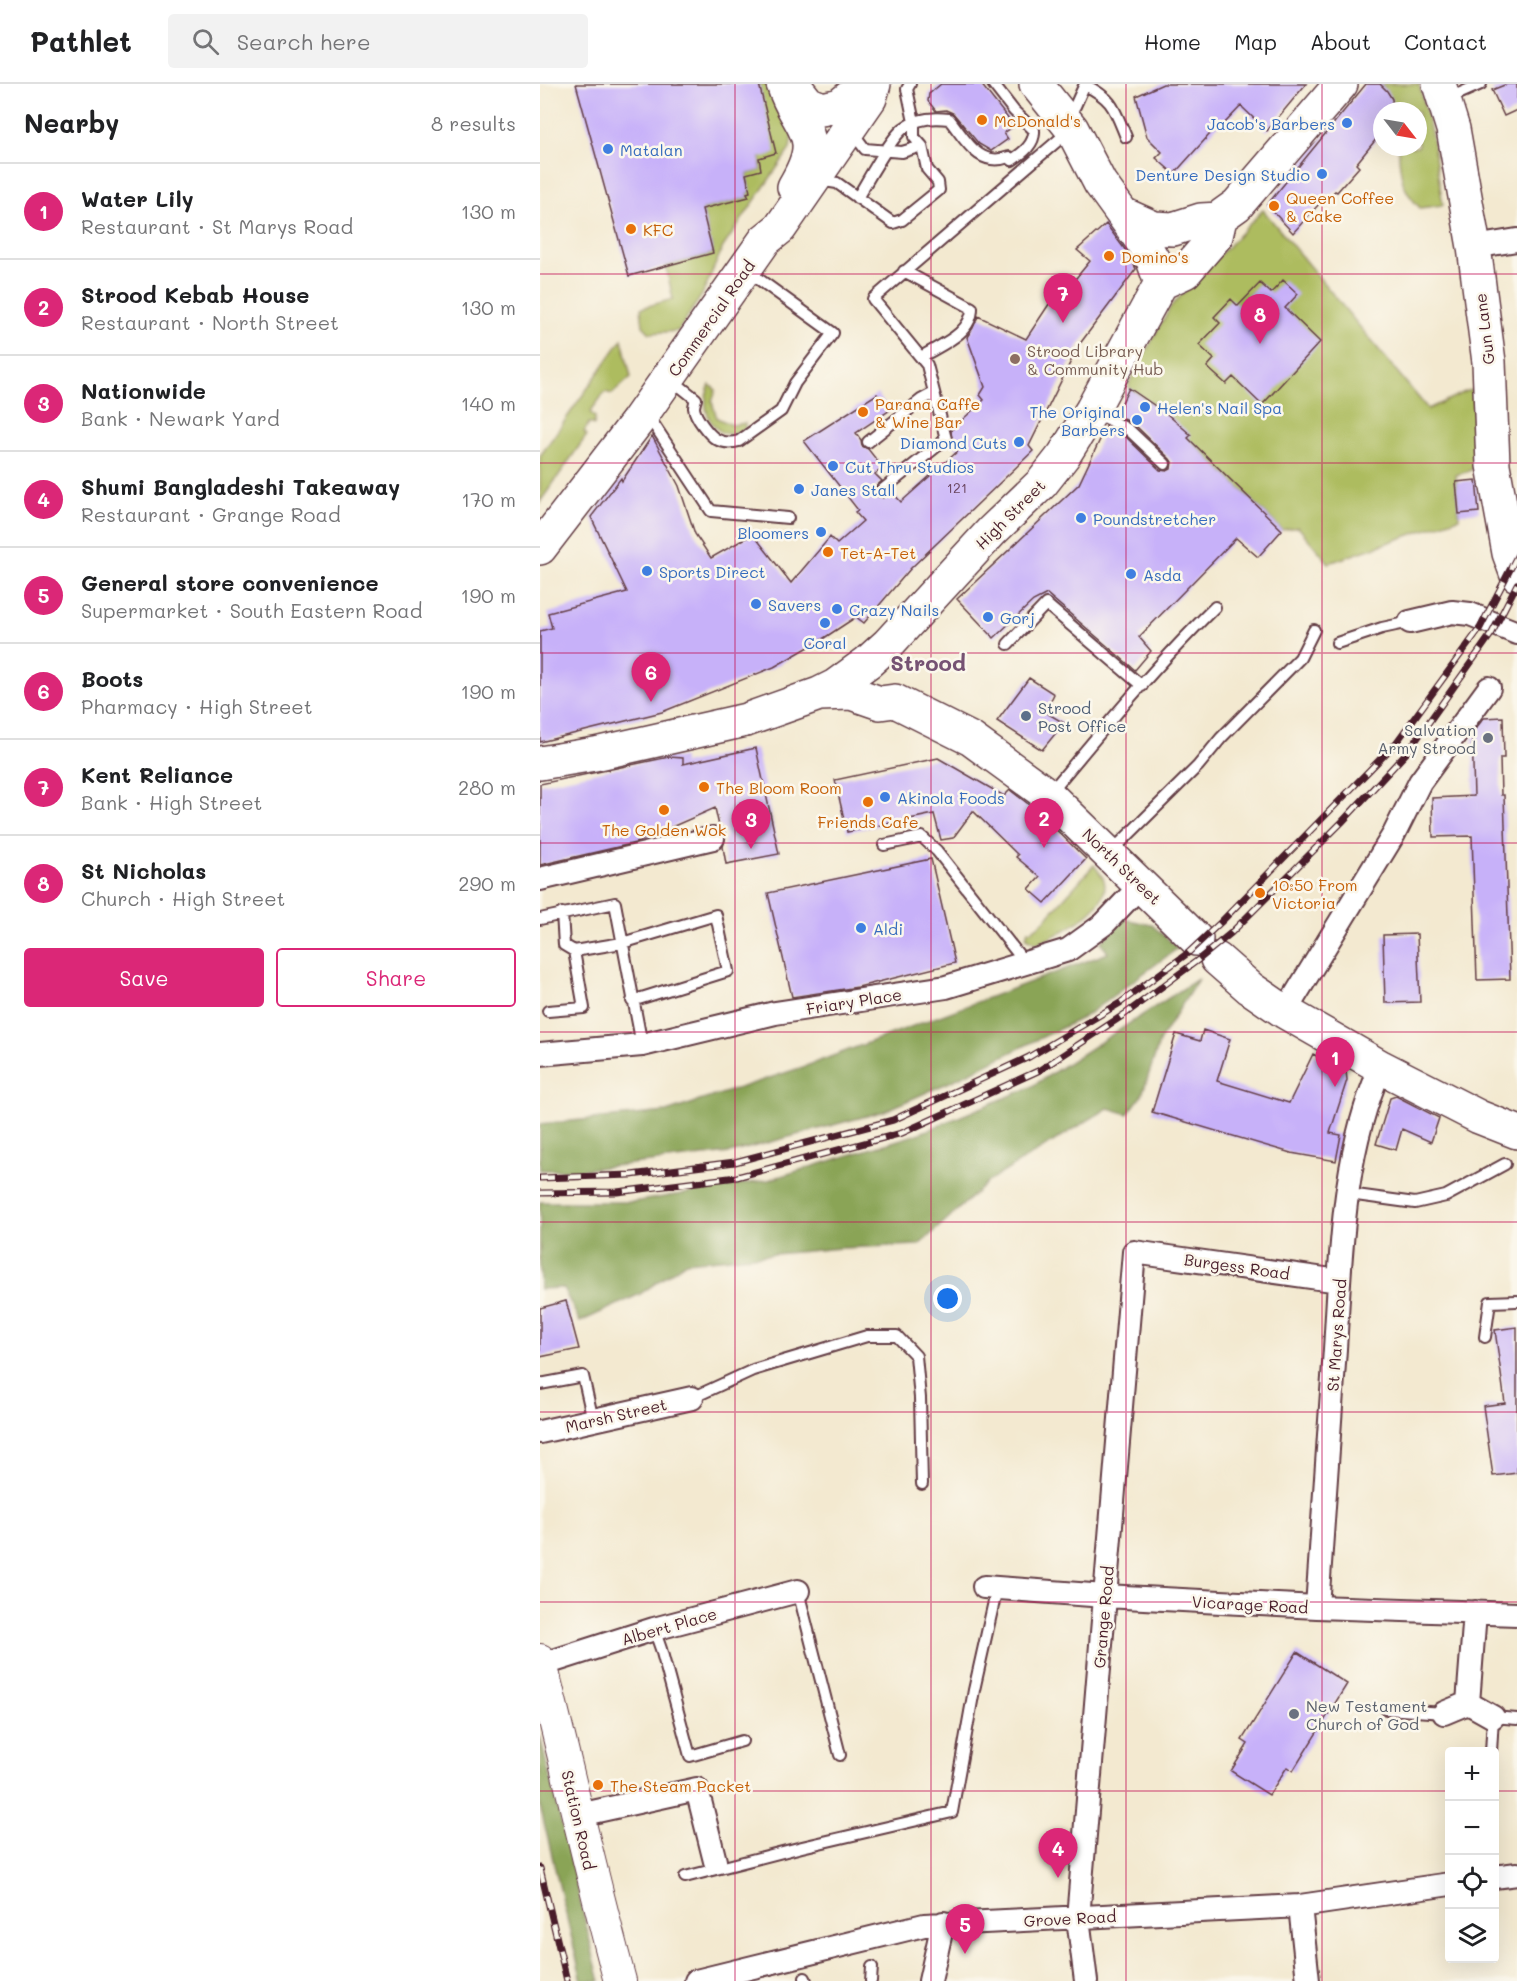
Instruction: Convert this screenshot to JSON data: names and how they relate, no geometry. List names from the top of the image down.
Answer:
{
  "streets": {
    "main road": [
      "Commercial Road",
      "Gun Lane",
      "High Street",
      "North Street",
      "Station Road"
    ],
    "street": [
      "Friary Place",
      "Burgess Road",
      "St Marys Road",
      "Marsh Street",
      "Vicarage Road",
      "Grange Road",
      "Albert Place",
      "Grove Road"
    ]
  },
  "crossings": [
    ["High Street", "North Street"],
    ["North Street", "Friary Place"],
    ["North Street", "St Marys Road"],
    ["Burgess Road", "St Marys Road"],
    ["Burgess Road", "Grange Road"],
    ["St Marys Road", "Vicarage Road"],
    ["Vicarage Road", "Grange Road"],
    ["Grange Road", "Grove Road"],
    ["Albert Place", "Station Road"]
  ],
  "districts": ["Strood"],
  "places": [
    "McDonald's",
    "Jacob's Barbers",
    "Matalan",
    "Denture Design Studio",
    "Queen Coffee & Cake",
    "KFC",
    "Domino's",
    "Strood Library & Community Hub",
    "Helen's Nail Spa",
    "Parana Caffe & Wine Bar",
    "The Original Barbers",
    "Diamond Cuts",
    "Cut Thru Studios",
    "Janes Stall",
    "Poundstretcher",
    "Bloomers",
    "Tet-A-Tet",
    "Sports Direct",
    "Asda",
    "Savers",
    "Crazy Nails",
    "Gorj",
    "Coral",
    "Strood Post Office",
    "Salvation Army Strood",
    "The Bloom Room",
    "Akinola Foods",
    "Friends Cafe",
    "The Golden Wok",
    "10:50 From Victoria",
    "Aldi",
    "New Testament Church of God",
    "The Steam Packet"
  ],
  "house_numbers": ["121"],
  "north": "bottom right",
  "page": {
    "header": "Pathlet",
    "search": "Search here",
    "nav": [
      "Home",
      "Map",
      "About",
      "Contact"
    ],
    "heading": ["Nearby", "8 results"],
    "list": [
      {
        "mark": "1",
        "name": "Water Lily",
        "note": "Restaurant · St Marys Road",
        "value": "130 m"
      },
      {
        "mark": "2",
        "name": "Strood Kebab House",
        "note": "Restaurant · North Street",
        "value": "130 m"
      },
      {
        "mark": "3",
        "name": "Nationwide",
        "note": "Bank · Newark Yard",
        "value": "140 m"
      },
      {
        "mark": "4",
        "name": "Shumi Bangladeshi Takeaway",
        "note": "Restaurant · Grange Road",
        "value": "170 m"
      },
      {
        "mark": "5",
        "name": "General store convenience",
        "note": "Supermarket · South Eastern Road",
        "value": "190 m"
      },
      {
        "mark": "6",
        "name": "Boots",
        "note": "Pharmacy · High Street",
        "value": "190 m"
      },
      {
        "mark": "7",
        "name": "Kent Reliance",
        "note": "Bank · High Street",
        "value": "280 m"
      },
      {
        "mark": "8",
        "name": "St Nicholas",
        "note": "Church · High Street",
        "value": "290 m"
      }
    ],
    "pins": [
      "7",
      "8",
      "6",
      "2",
      "3",
      "1",
      "4",
      "5"
    ],
    "buttons": ["Save", "Share"],
    "map_buttons": ["+", "−"]
  }
}
